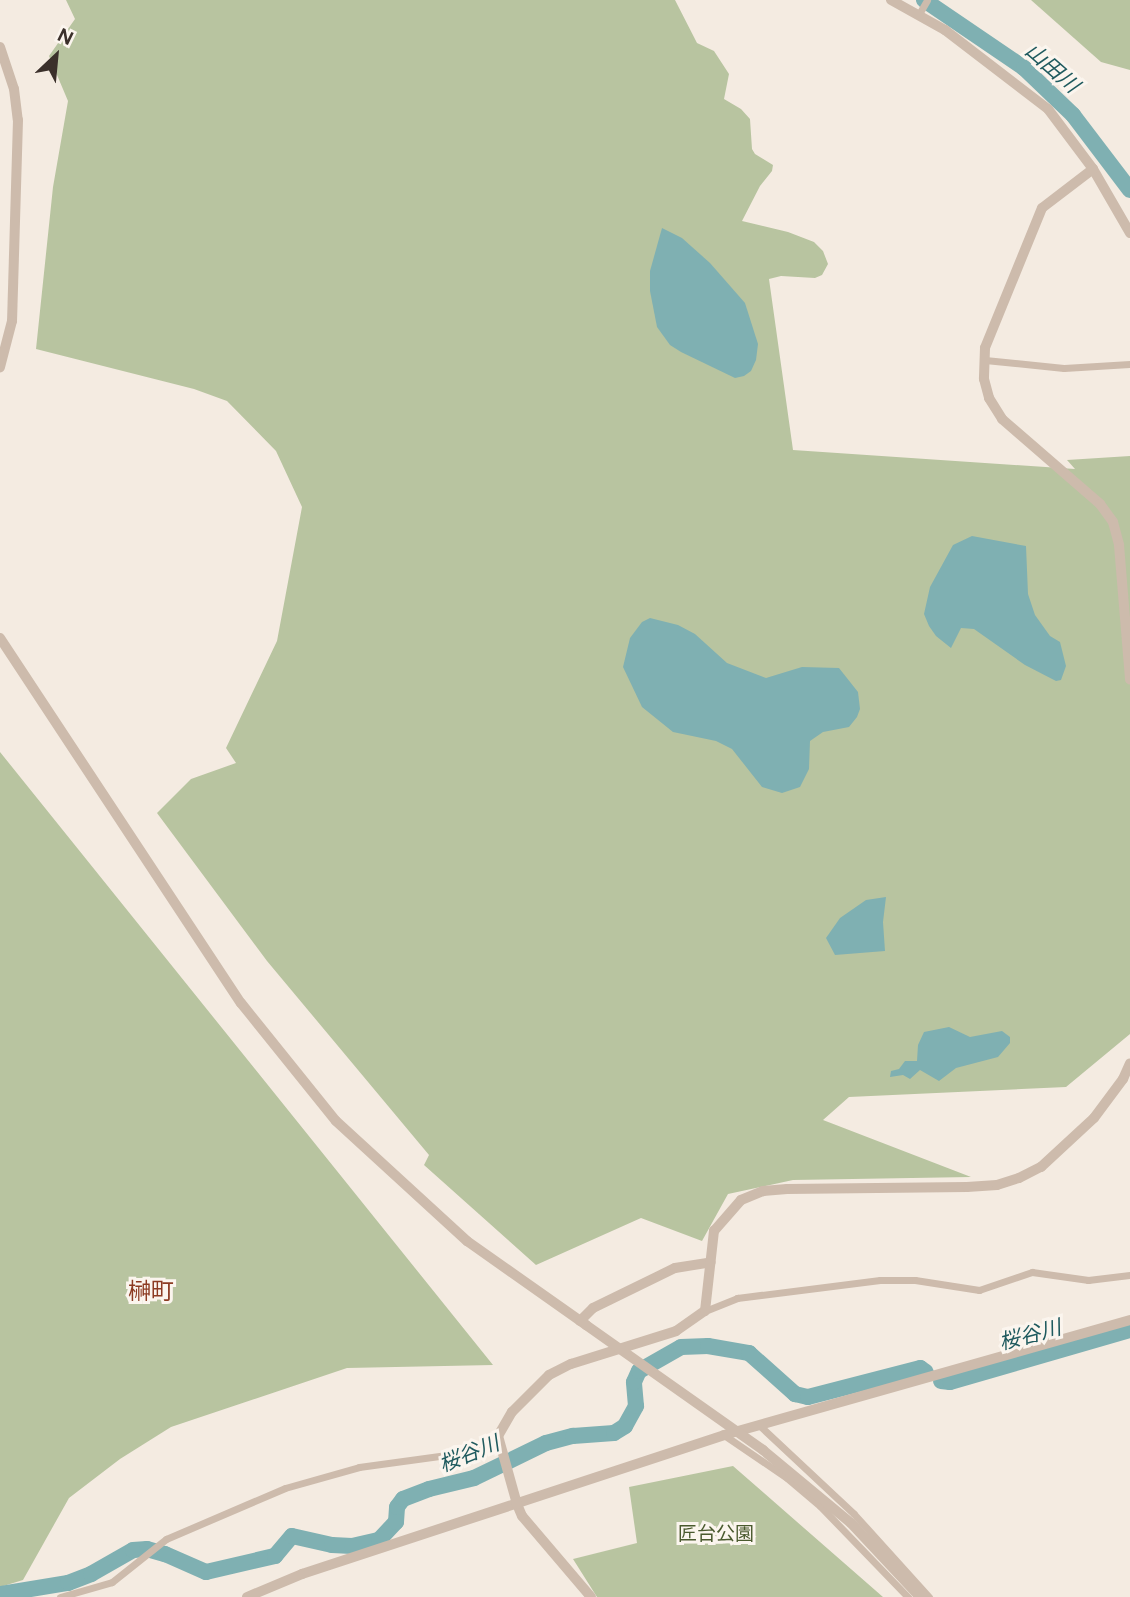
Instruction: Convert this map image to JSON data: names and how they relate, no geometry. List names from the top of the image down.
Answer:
{
  "districts": ["榊町"],
  "water": ["山田川", "桜谷川"],
  "parks": ["匠台公園"],
  "north": "top right"
}
